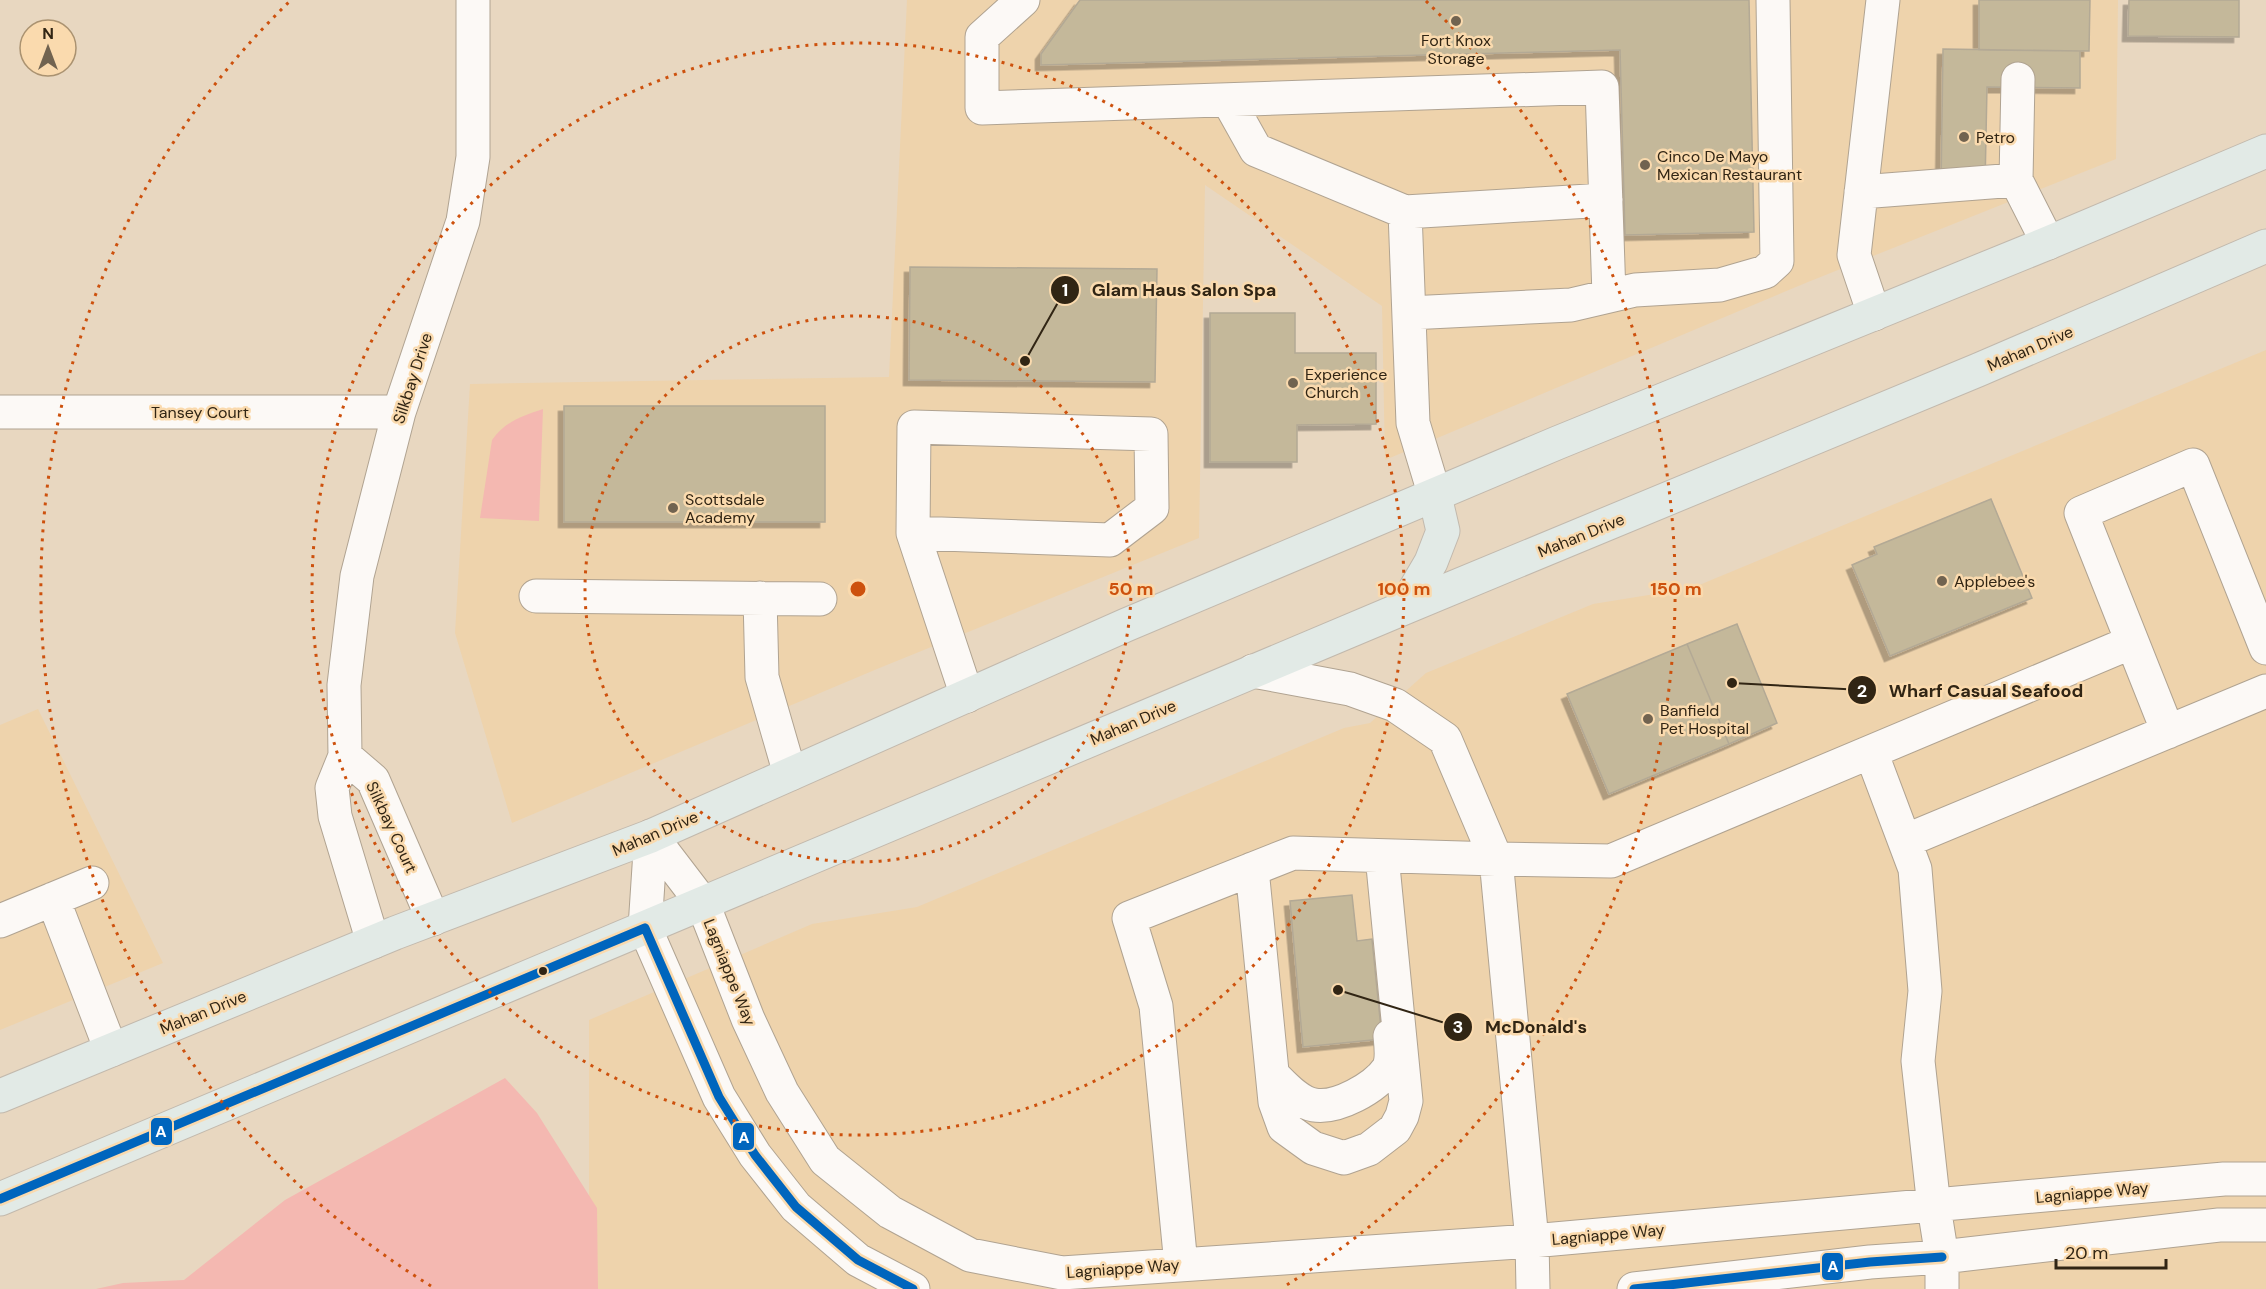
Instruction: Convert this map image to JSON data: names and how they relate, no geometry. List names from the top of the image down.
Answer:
{
  "streets": {
    "main road": ["Mahan Drive"],
    "street": [
      "Silkbay Drive",
      "Tansey Court",
      "Silkbay Court",
      "Lagniappe Way"
    ]
  },
  "crossings": [
    ["Mahan Drive", "Silkbay Court"],
    ["Mahan Drive", "Lagniappe Way"],
    ["Silkbay Drive", "Tansey Court"],
    ["Silkbay Drive", "Silkbay Court"]
  ],
  "places": [
    "Fort Knox Storage",
    "Petro",
    "Cinco De Mayo Mexican Restaurant",
    "Glam Haus Salon Spa",
    "Experience Church",
    "Scottsdale Academy",
    "Applebee's",
    "Wharf Casual Seafood",
    "Banfield Pet Hospital",
    "McDonald's"
  ],
  "lines": ["transit line A"],
  "scale_bar": "20 m",
  "north": "top",
  "rings": ["50 m", "100 m", "150 m"]
}
